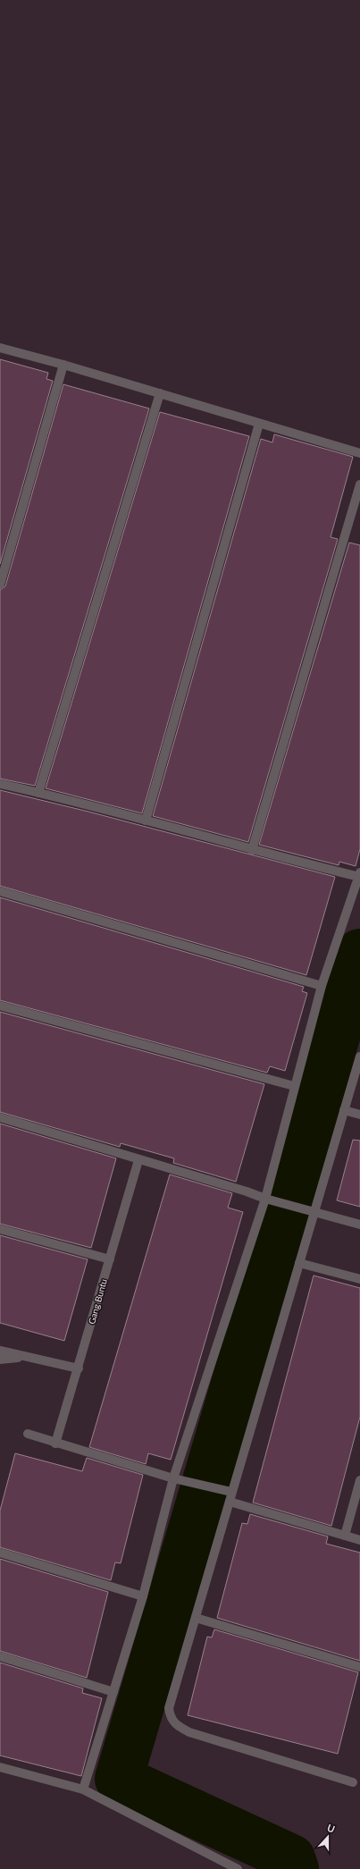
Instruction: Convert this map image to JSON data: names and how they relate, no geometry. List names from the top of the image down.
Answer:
{
  "streets": {
    "street": ["Gang Buntu"]
  },
  "north": "top"
}
